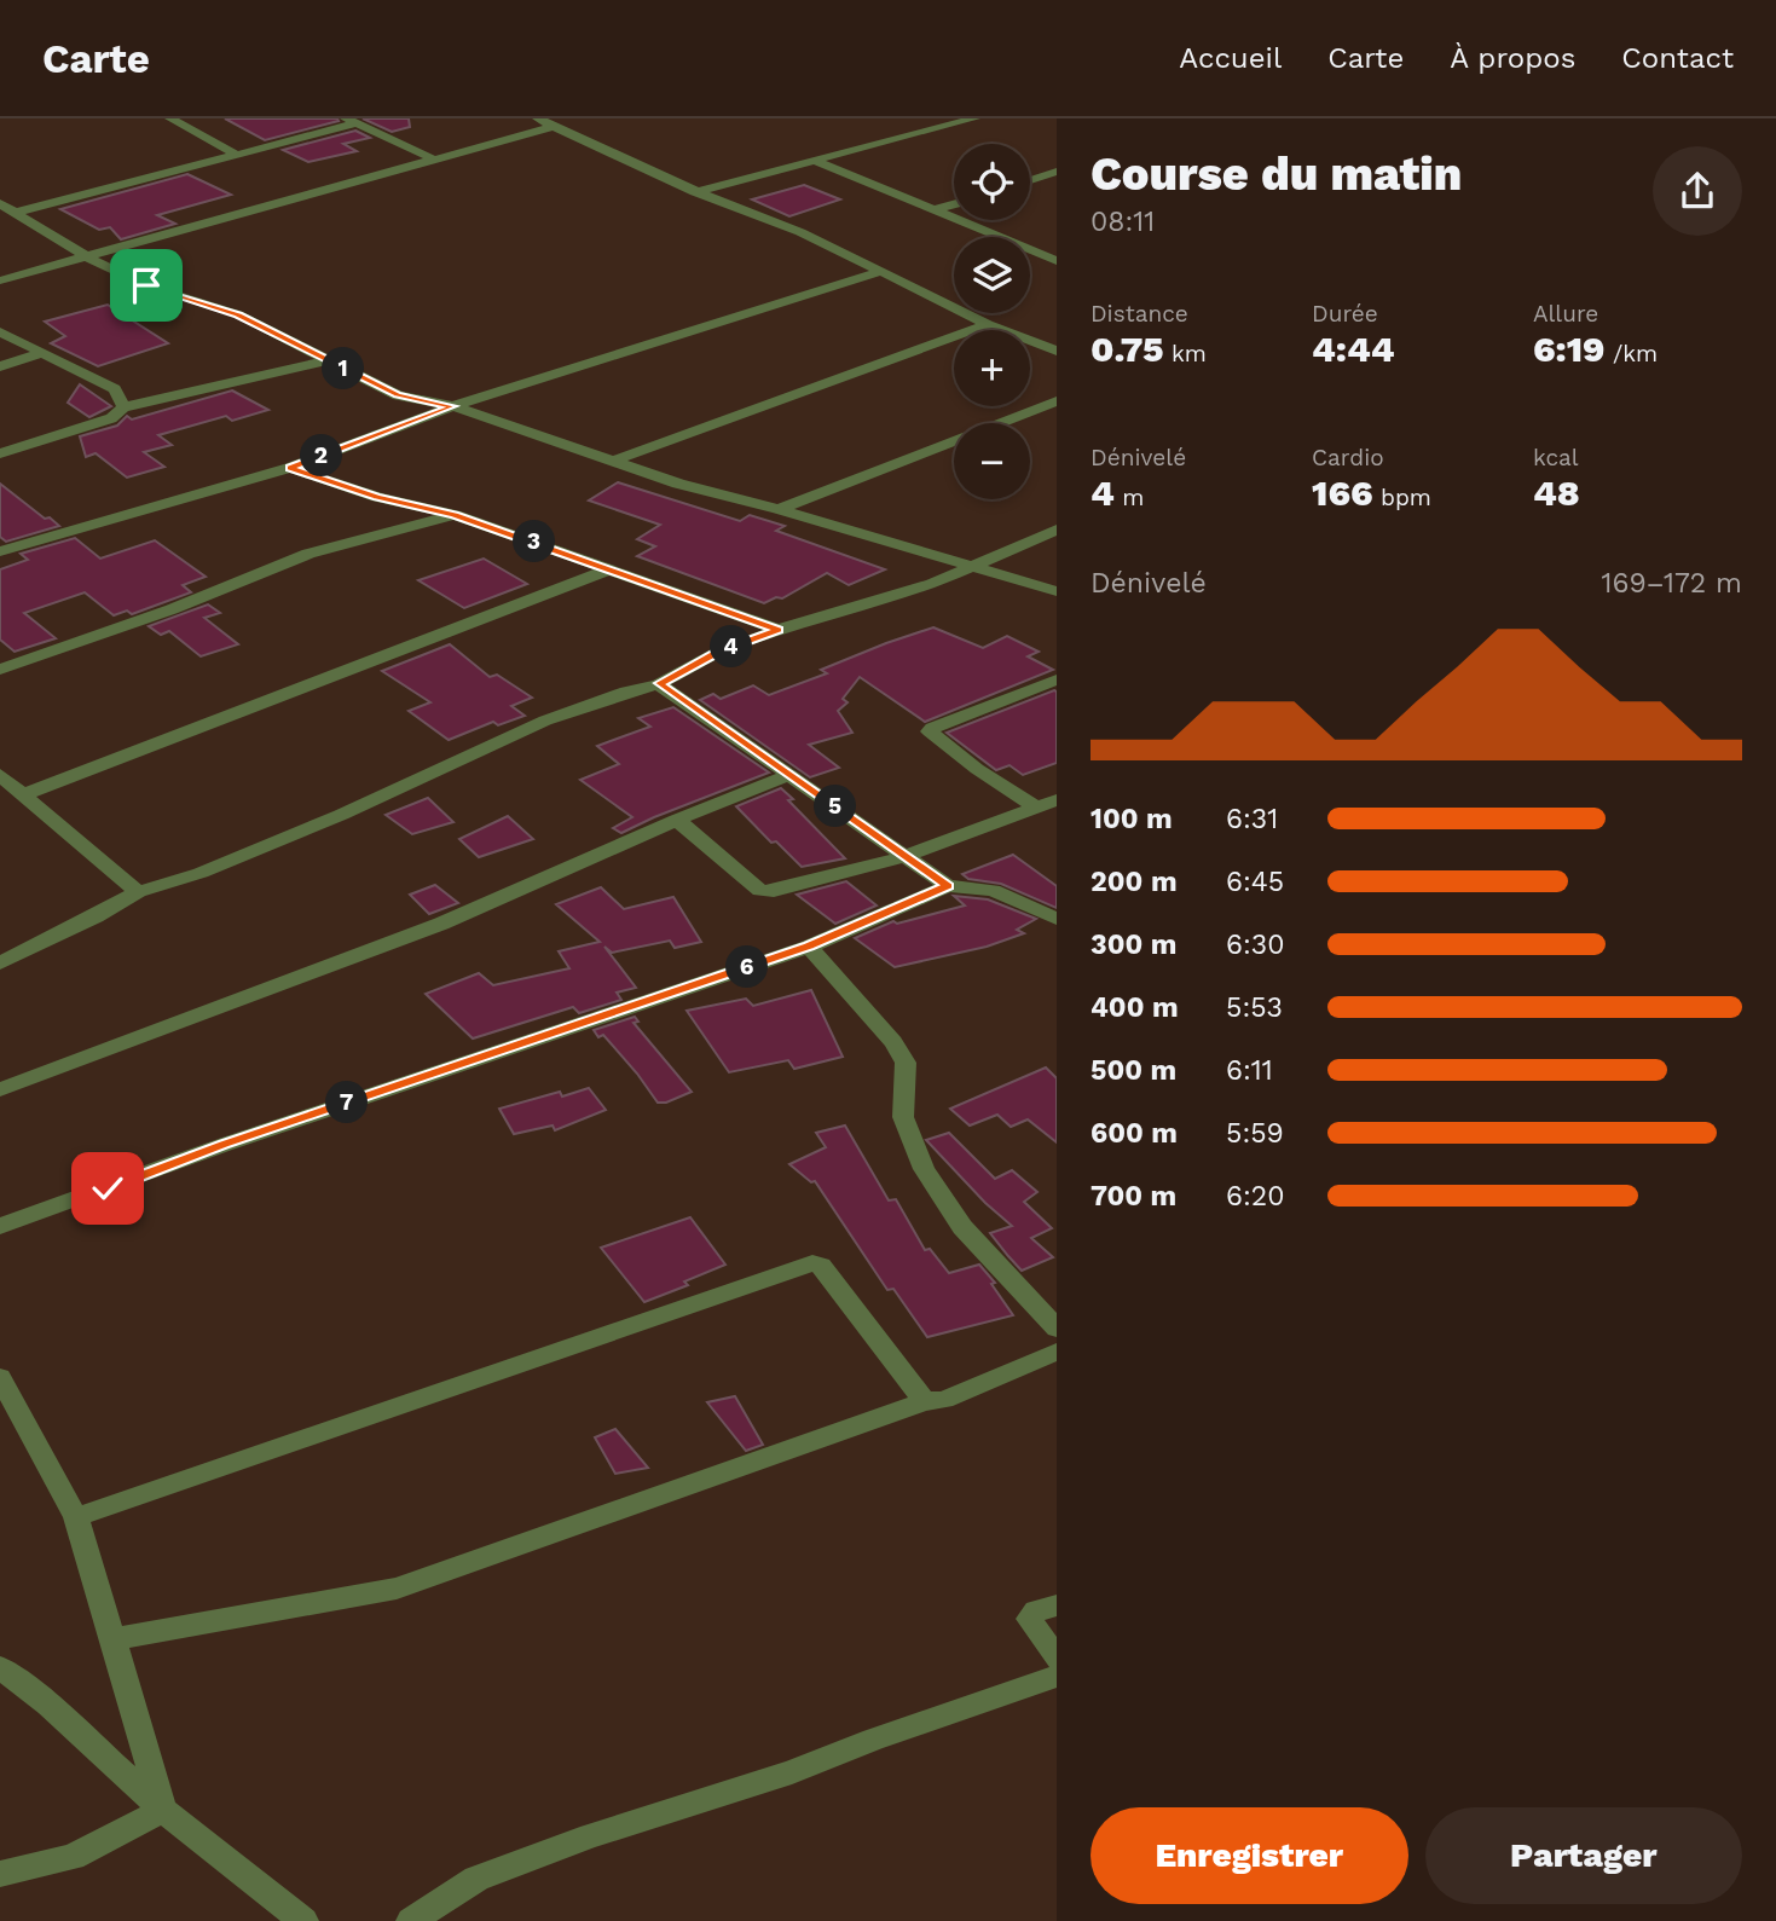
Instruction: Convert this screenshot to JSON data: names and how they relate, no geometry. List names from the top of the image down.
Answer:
{
  "page": {
    "header": "Carte",
    "nav": [
      "Accueil",
      "Carte",
      "À propos",
      "Contact"
    ],
    "heading": ["Course du matin", "08:11"],
    "map_buttons": ["+", "−"],
    "stats": [
      ["Distance", "0.75 km"],
      ["Durée", "4:44"],
      ["Allure", "6:19 /km"],
      ["Dénivelé", "4 m"],
      ["Cardio", "166 bpm"],
      ["kcal", "48"]
    ],
    "pins": [
      "1",
      "2",
      "3",
      "4",
      "5",
      "6",
      "7"
    ],
    "chart": ["Dénivelé", "169–172 m"],
    "list": [
      {
        "name": "100 m",
        "note": "6:31"
      },
      {
        "name": "200 m",
        "note": "6:45"
      },
      {
        "name": "300 m",
        "note": "6:30"
      },
      {
        "name": "400 m",
        "note": "5:53"
      },
      {
        "name": "500 m",
        "note": "6:11"
      },
      {
        "name": "600 m",
        "note": "5:59"
      },
      {
        "name": "700 m",
        "note": "6:20"
      }
    ],
    "buttons": ["Enregistrer", "Partager"]
  }
}
